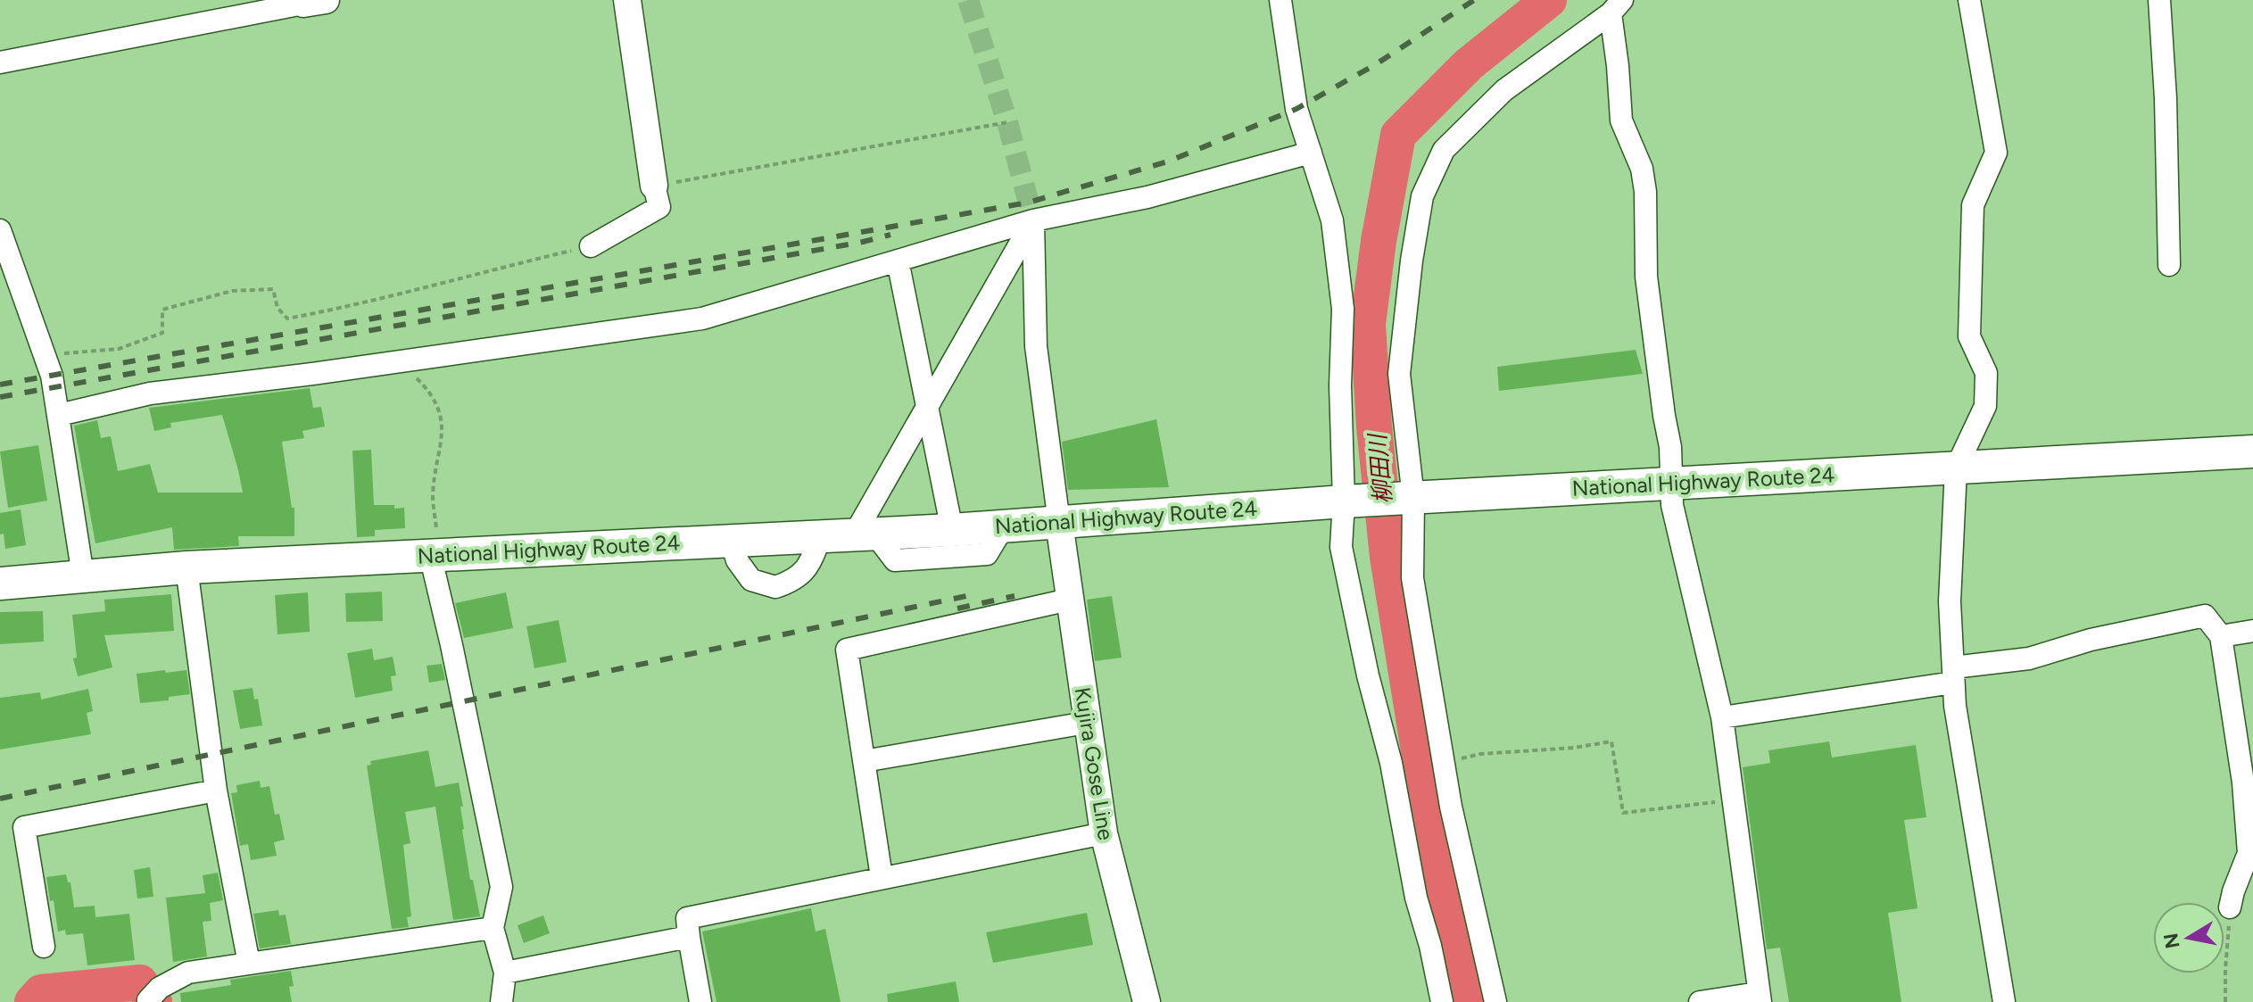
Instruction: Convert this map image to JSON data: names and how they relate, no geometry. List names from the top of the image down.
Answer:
{
  "streets": {
    "highway": ["National Highway Route 24"],
    "main road": ["Kujira Gose Line"]
  },
  "crossings": [
    ["National Highway Route 24", "Kujira Gose Line"]
  ],
  "water": ["柳田川"],
  "north": "left"
}
